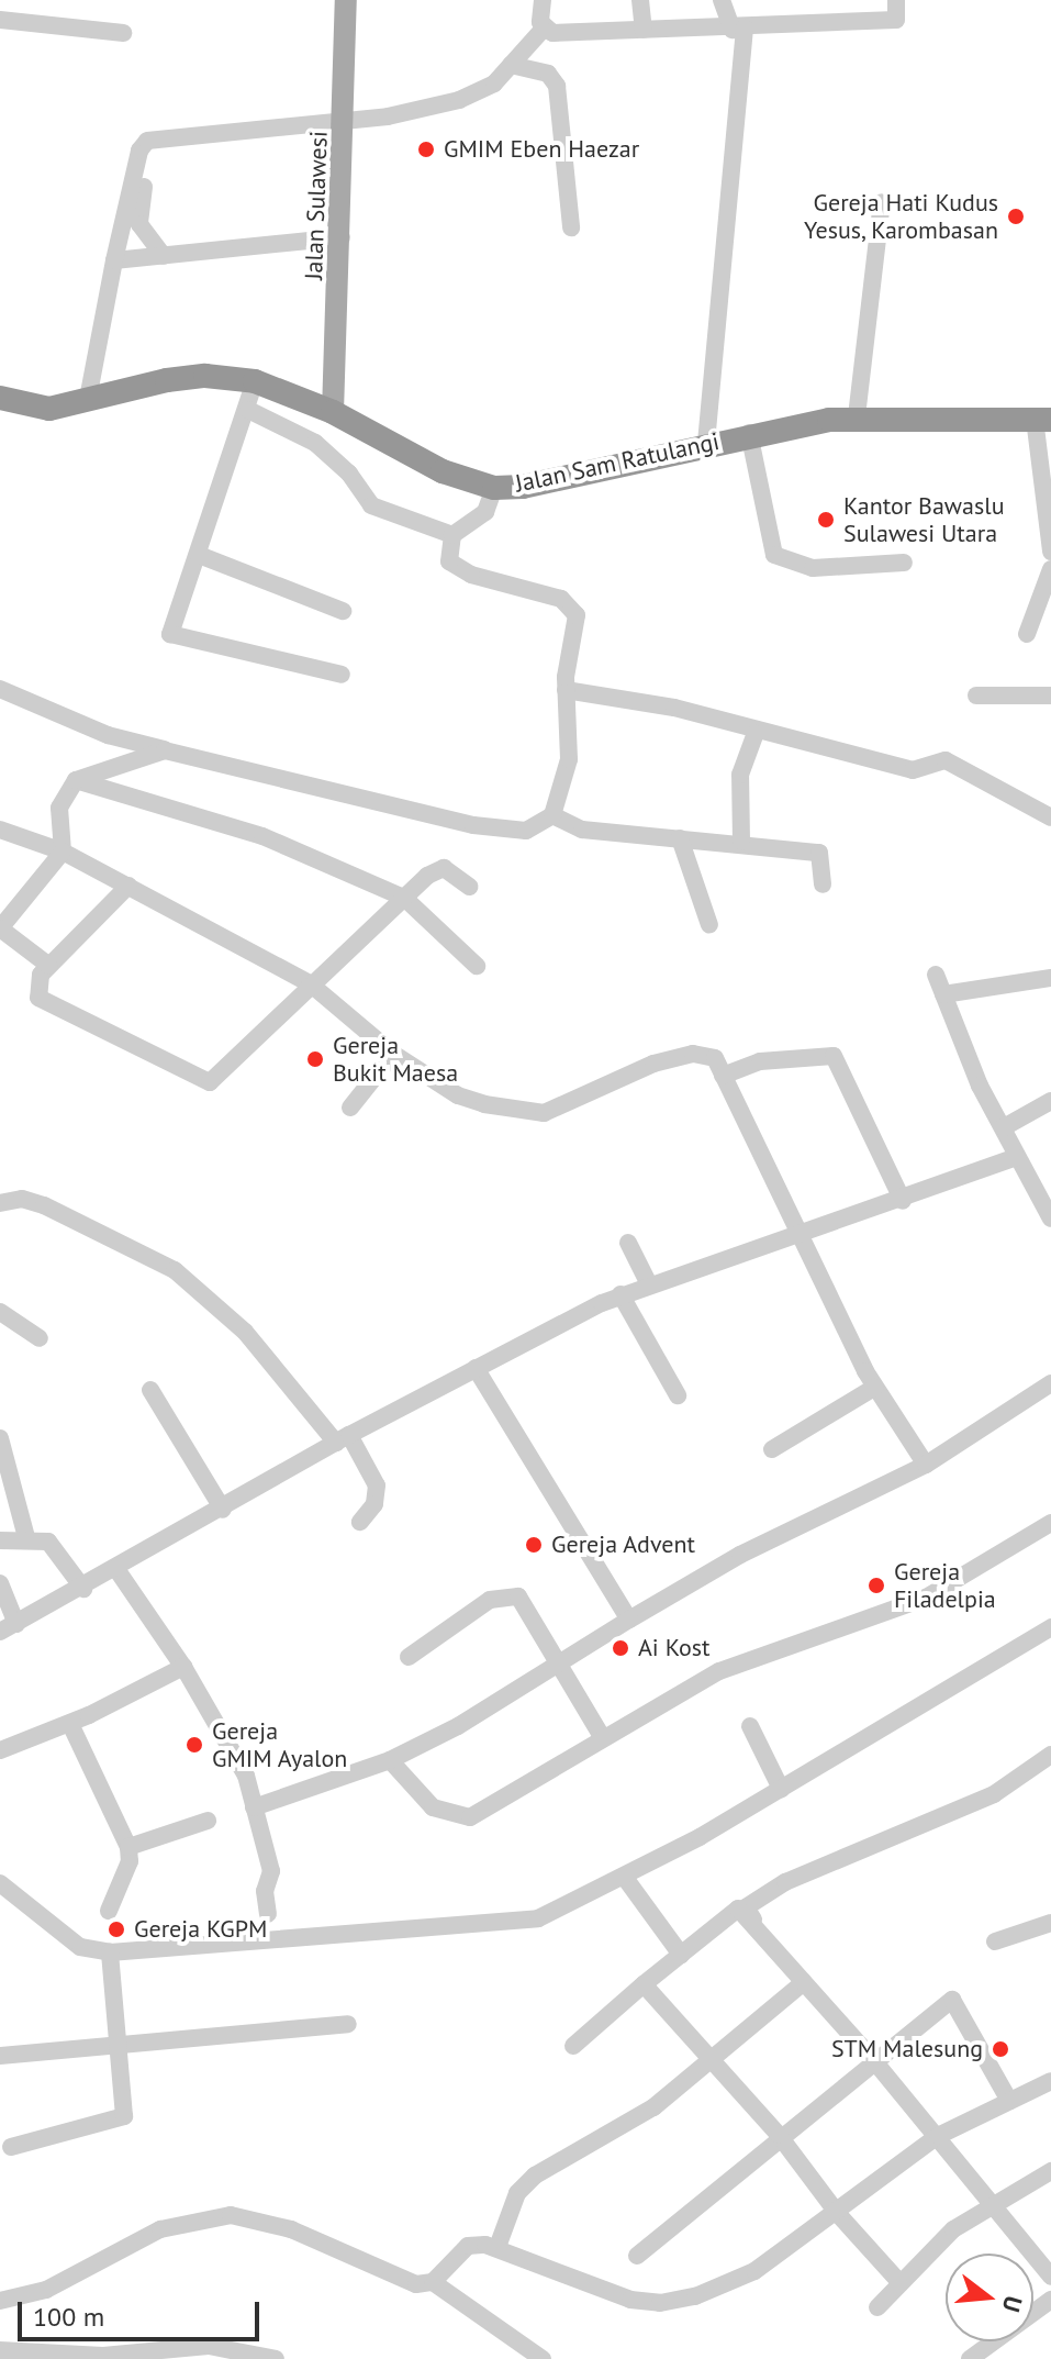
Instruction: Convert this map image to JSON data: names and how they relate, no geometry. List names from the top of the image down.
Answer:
{
  "streets": {
    "highway": ["Jalan Sam Ratulangi"],
    "main road": ["Jalan Sulawesi"]
  },
  "crossings": [
    ["Jalan Sulawesi", "Jalan Sam Ratulangi"]
  ],
  "places": [
    "GMIM Eben Haezar",
    "Gereja Hati Kudus Yesus, Karombasan",
    "Kantor Bawaslu Sulawesi Utara",
    "Gereja Bukit Maesa",
    "Gereja Advent",
    "Gereja Filadelpia",
    "Ai Kost",
    "Gereja GMIM Ayalon",
    "Gereja KGPM",
    "STM Malesung"
  ],
  "scale_bar": "100 m",
  "north": "right"
}
